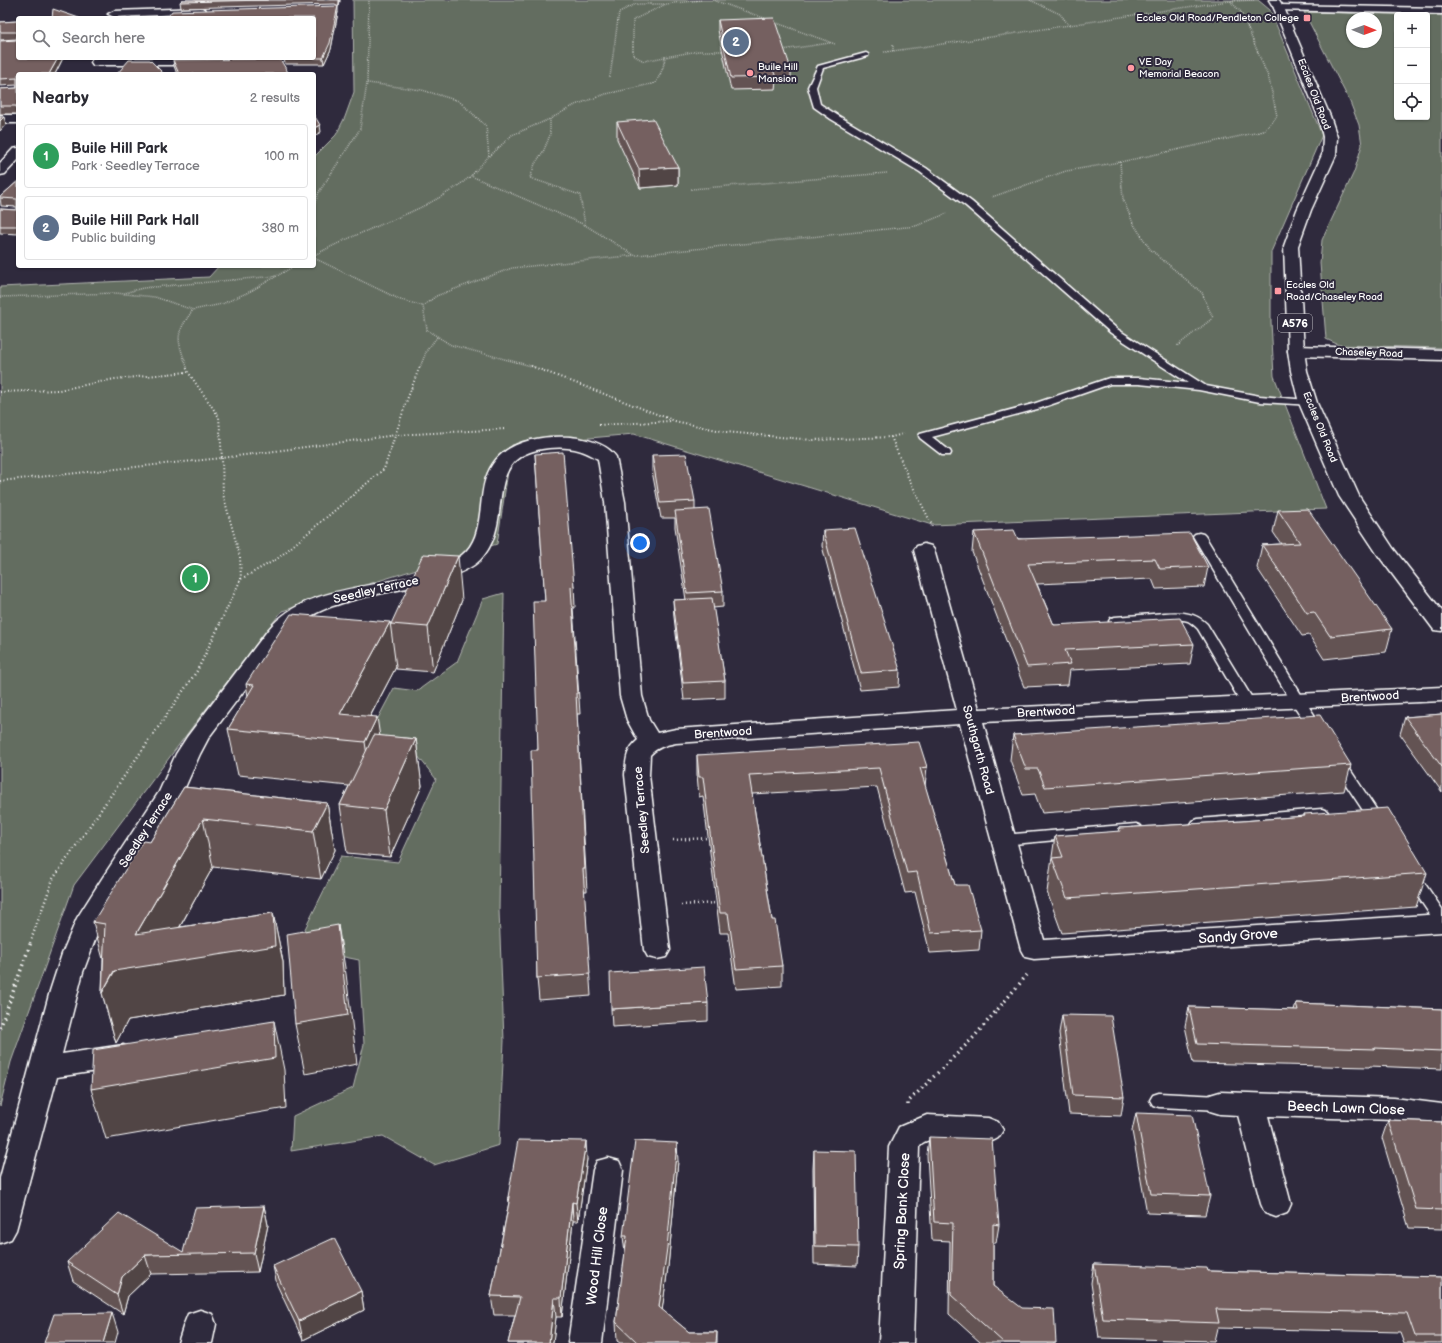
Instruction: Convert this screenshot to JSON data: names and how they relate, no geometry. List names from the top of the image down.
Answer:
{
  "streets": {
    "street": [
      "Eccles Old Road",
      "A576",
      "Chaseley Road",
      "Seedley Terrace",
      "Brentwood",
      "Southgarth Road",
      "Sandy Grove",
      "Beech Lawn Close",
      "Spring Bank Close",
      "Wood Hill Close"
    ]
  },
  "crossings": [
    ["Eccles Old Road", "Chaseley Road"],
    ["Seedley Terrace", "Brentwood"],
    ["Brentwood", "Southgarth Road"],
    ["Southgarth Road", "Sandy Grove"]
  ],
  "places": {
    "transit": ["Eccles Old Road/Pendleton College", "Eccles Old Road/Chaseley Road"],
    "other": ["VE Day Memorial Beacon", "Buile Hill Mansion"]
  },
  "north": "right",
  "page": {
    "map_buttons": ["+", "−"],
    "search": "Search here",
    "pins": ["2", "1"],
    "heading": ["Nearby", "2 results"],
    "list": [
      {
        "mark": "1",
        "name": "Buile Hill Park",
        "note": "Park · Seedley Terrace",
        "value": "100 m"
      },
      {
        "mark": "2",
        "name": "Buile Hill Park Hall",
        "note": "Public building",
        "value": "380 m"
      }
    ]
  }
}
